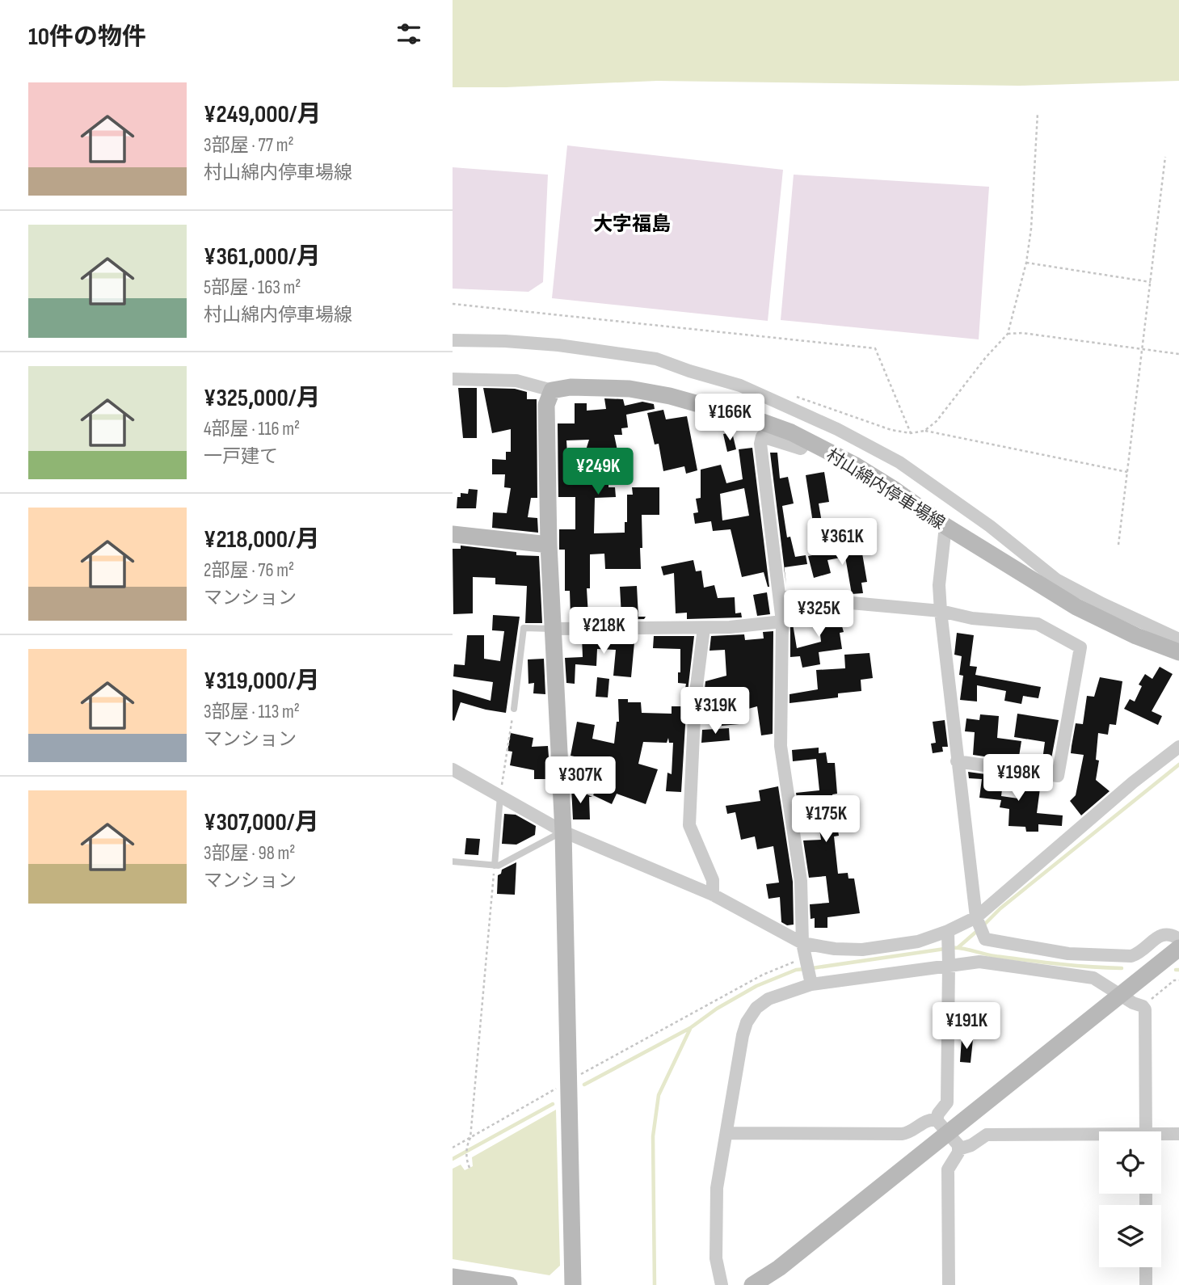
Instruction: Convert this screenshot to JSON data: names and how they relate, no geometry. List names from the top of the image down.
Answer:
{
  "streets": {
    "street": ["村山綿内停車場線"]
  },
  "districts": ["大字福島"],
  "page": {
    "heading": "10件の物件",
    "list": [
      {
        "name": "¥249,000/月",
        "note": "3部屋 · 77 m² · 村山綿内停車場線"
      },
      {
        "name": "¥361,000/月",
        "note": "5部屋 · 163 m² · 村山綿内停車場線"
      },
      {
        "name": "¥325,000/月",
        "note": "4部屋 · 116 m² · 一戸建て"
      },
      {
        "name": "¥218,000/月",
        "note": "2部屋 · 76 m² · マンション"
      },
      {
        "name": "¥319,000/月",
        "note": "3部屋 · 113 m² · マンション"
      },
      {
        "name": "¥307,000/月",
        "note": "3部屋 · 98 m² · マンション"
      }
    ],
    "price": [
      "¥166K",
      "¥249K",
      "¥361K",
      "¥325K",
      "¥218K",
      "¥319K",
      "¥198K",
      "¥307K",
      "¥175K",
      "¥191K"
    ]
  }
}
